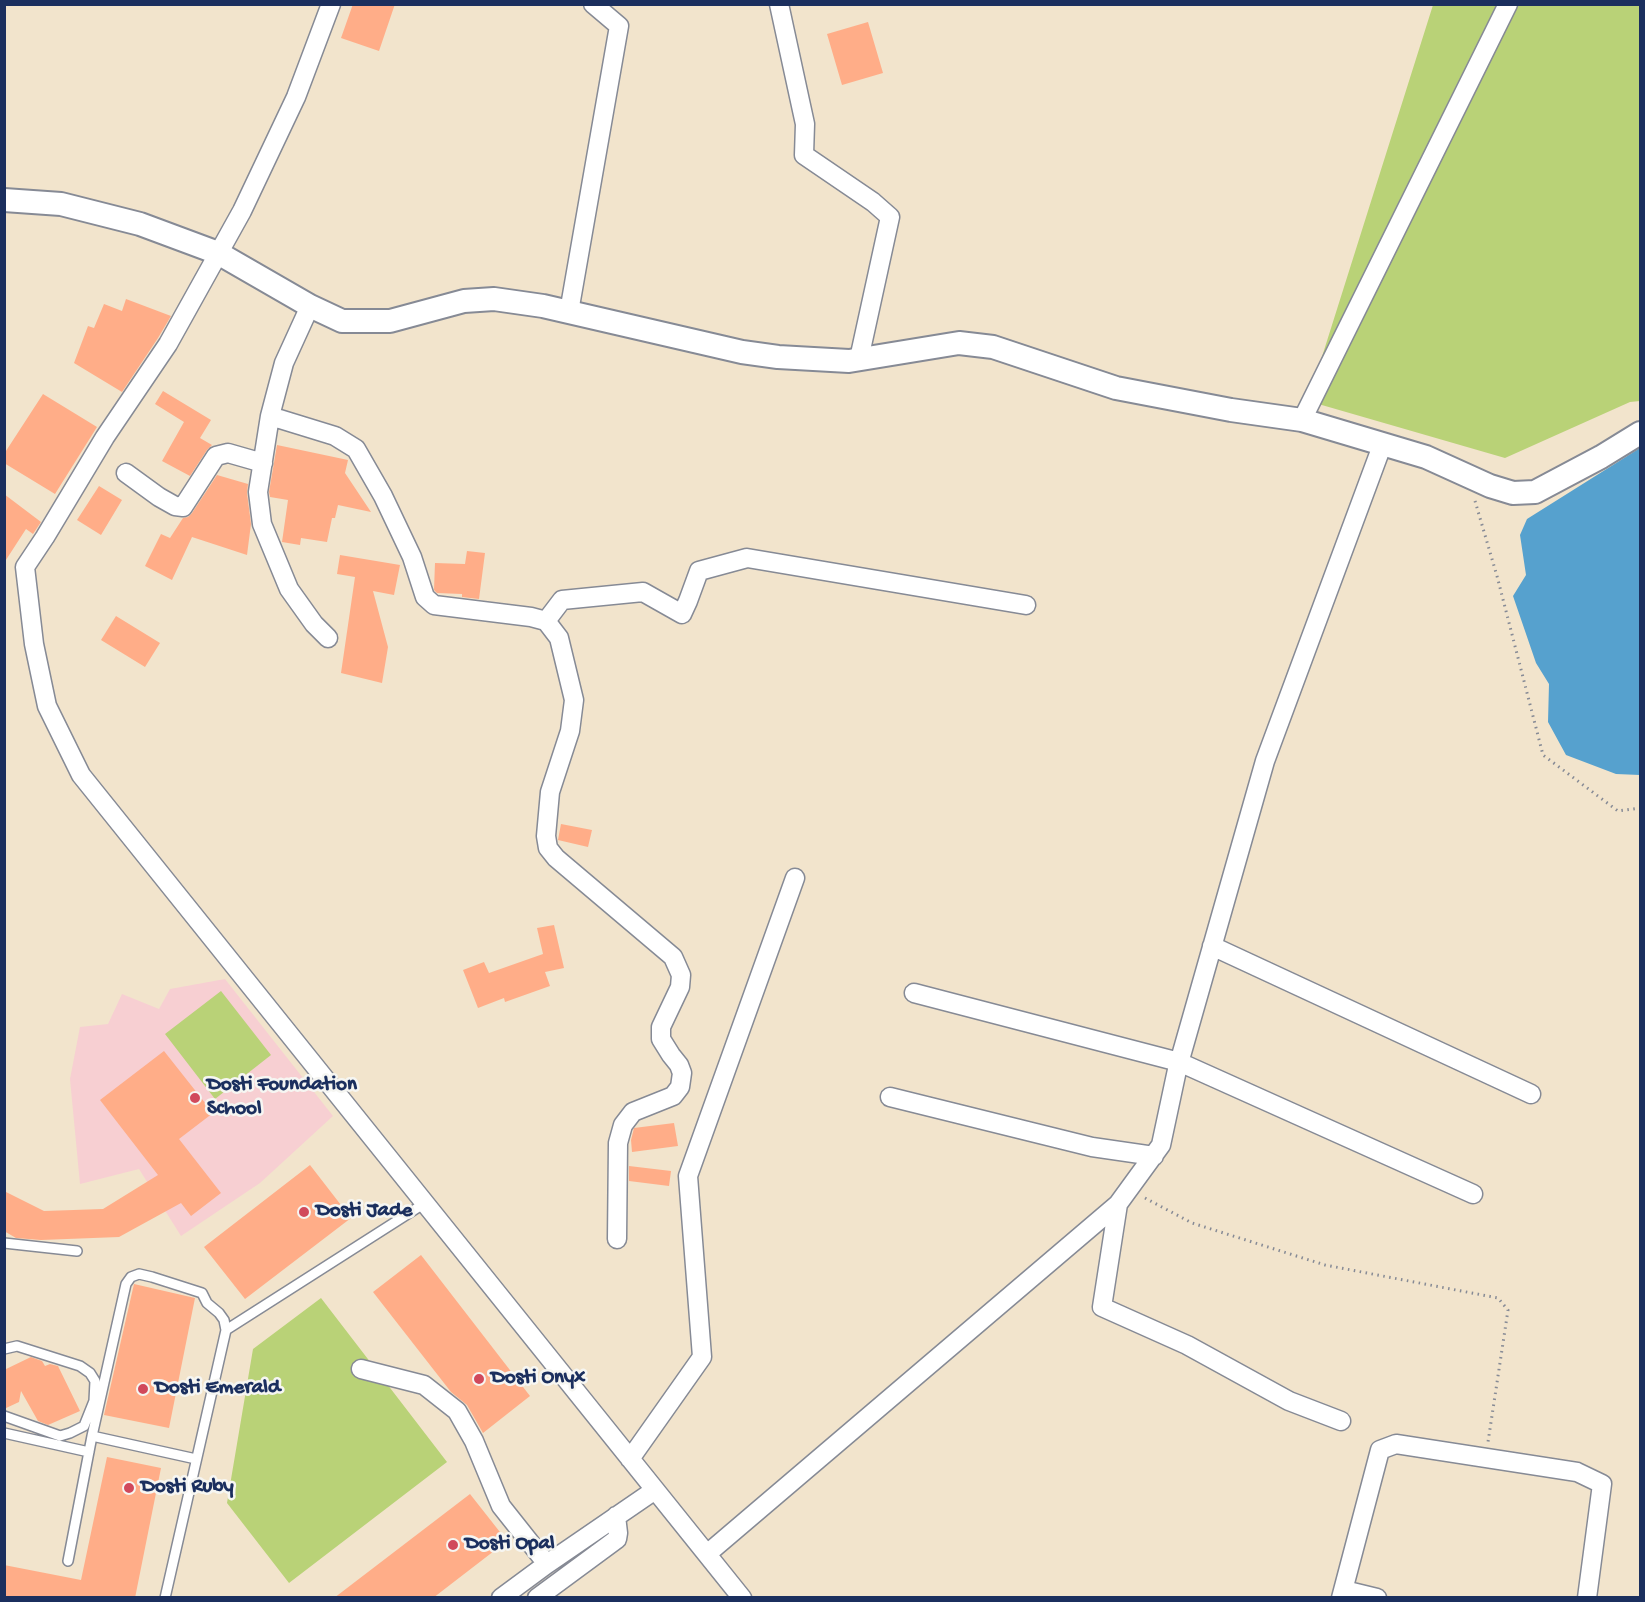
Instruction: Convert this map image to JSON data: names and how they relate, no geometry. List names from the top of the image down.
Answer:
{
  "places": [
    "Dosti Foundation School",
    "Dosti Jade",
    "Dosti Onyx",
    "Dosti Emerald",
    "Dosti Ruby",
    "Dosti Opal"
  ]
}
